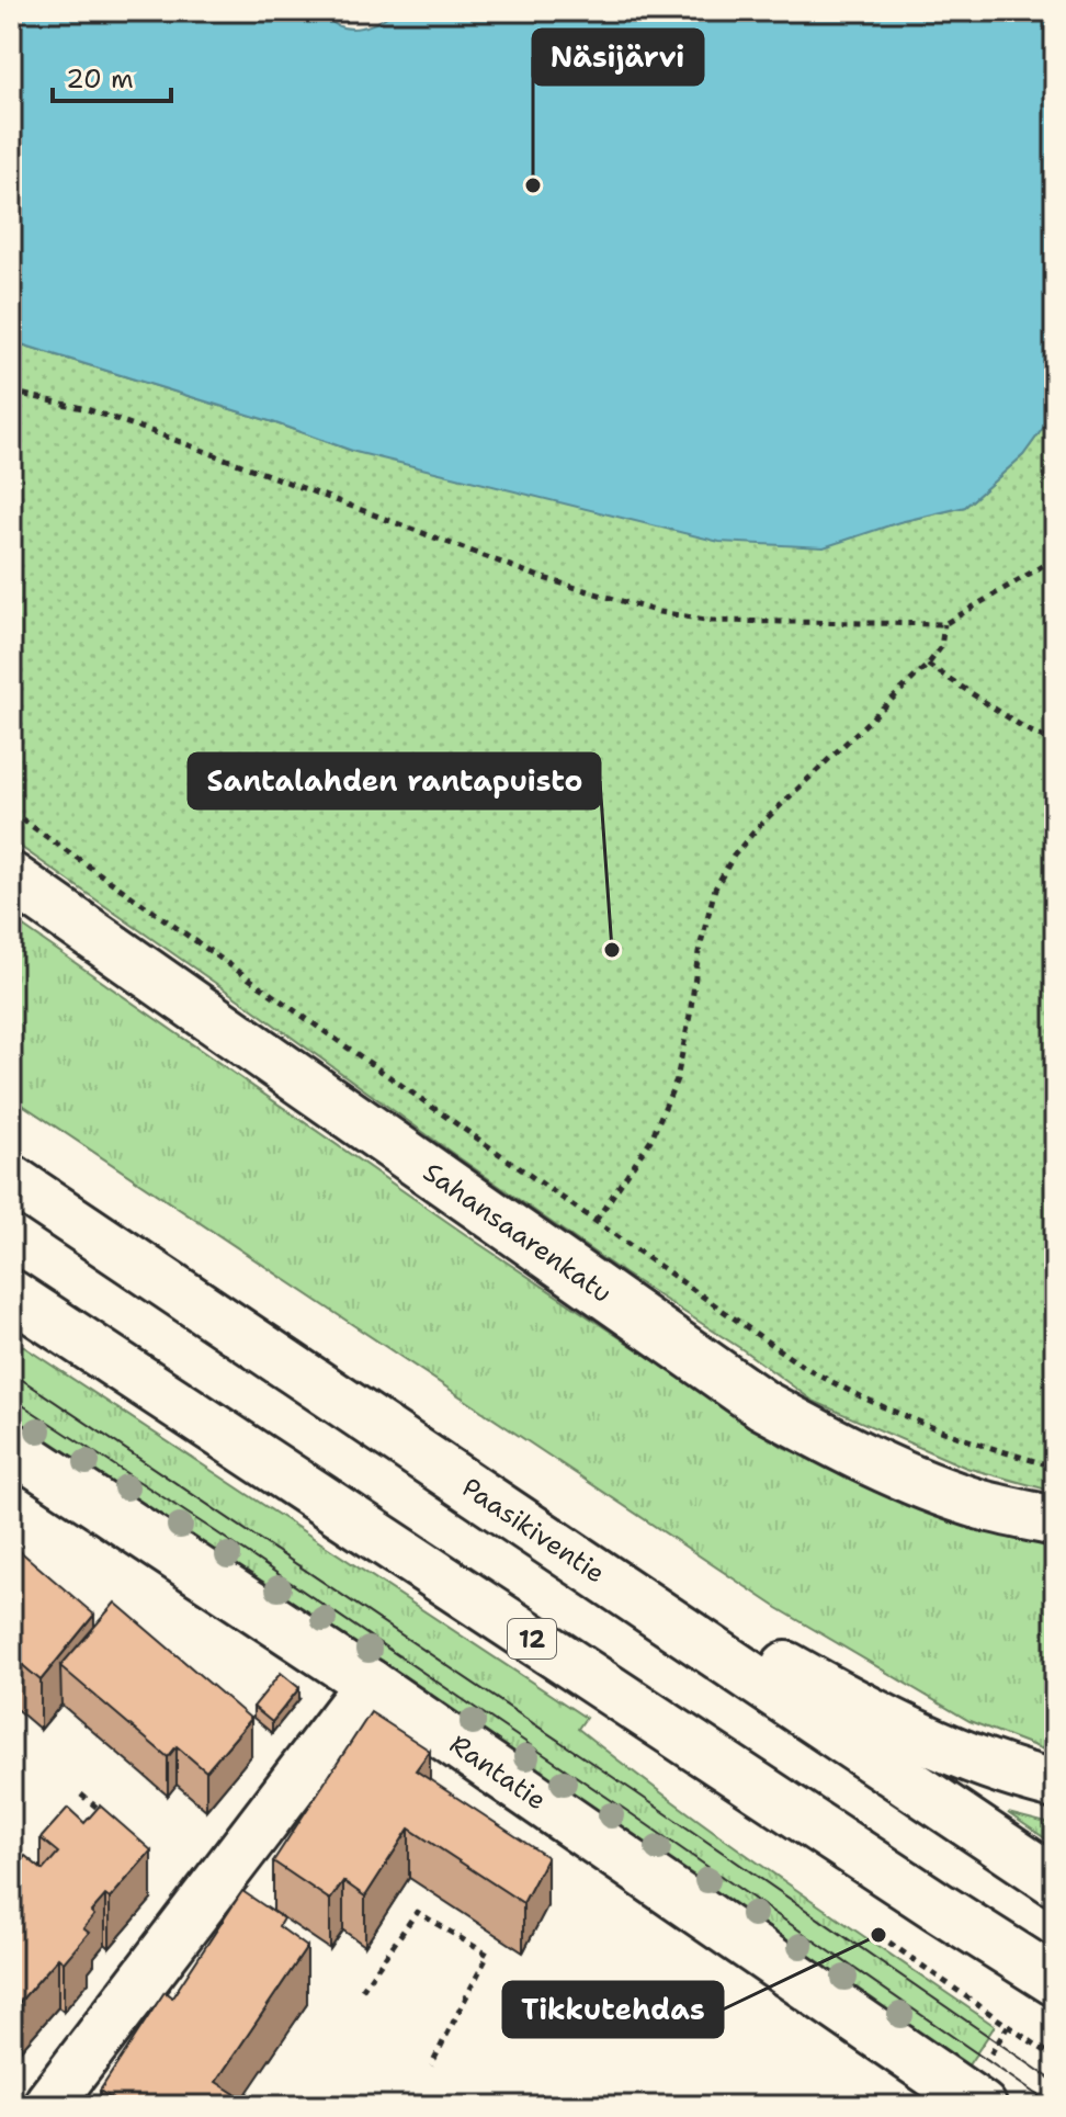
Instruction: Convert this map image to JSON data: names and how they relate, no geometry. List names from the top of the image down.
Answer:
{
  "streets": {
    "main road": [
      "Sahansaarenkatu",
      "Paasikiventie",
      "12",
      "Rantatie"
    ]
  },
  "places": ["Näsijärvi", "Santalahden rantapuisto", "Tikkutehdas"],
  "scale_bar": "20 m"
}
